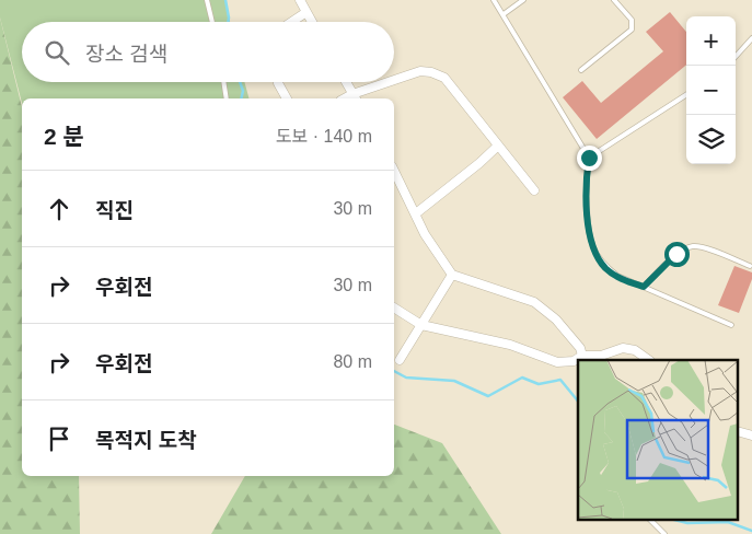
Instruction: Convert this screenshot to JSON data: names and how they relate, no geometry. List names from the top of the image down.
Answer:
{
  "page": {
    "map_buttons": ["+", "−"],
    "search": "장소 검색",
    "heading": ["2 분", "도보 · 140 m"],
    "list": [
      ["직진", "30 m"],
      ["우회전", "30 m"],
      ["우회전", "80 m"],
      "목적지 도착"
    ]
  }
}
